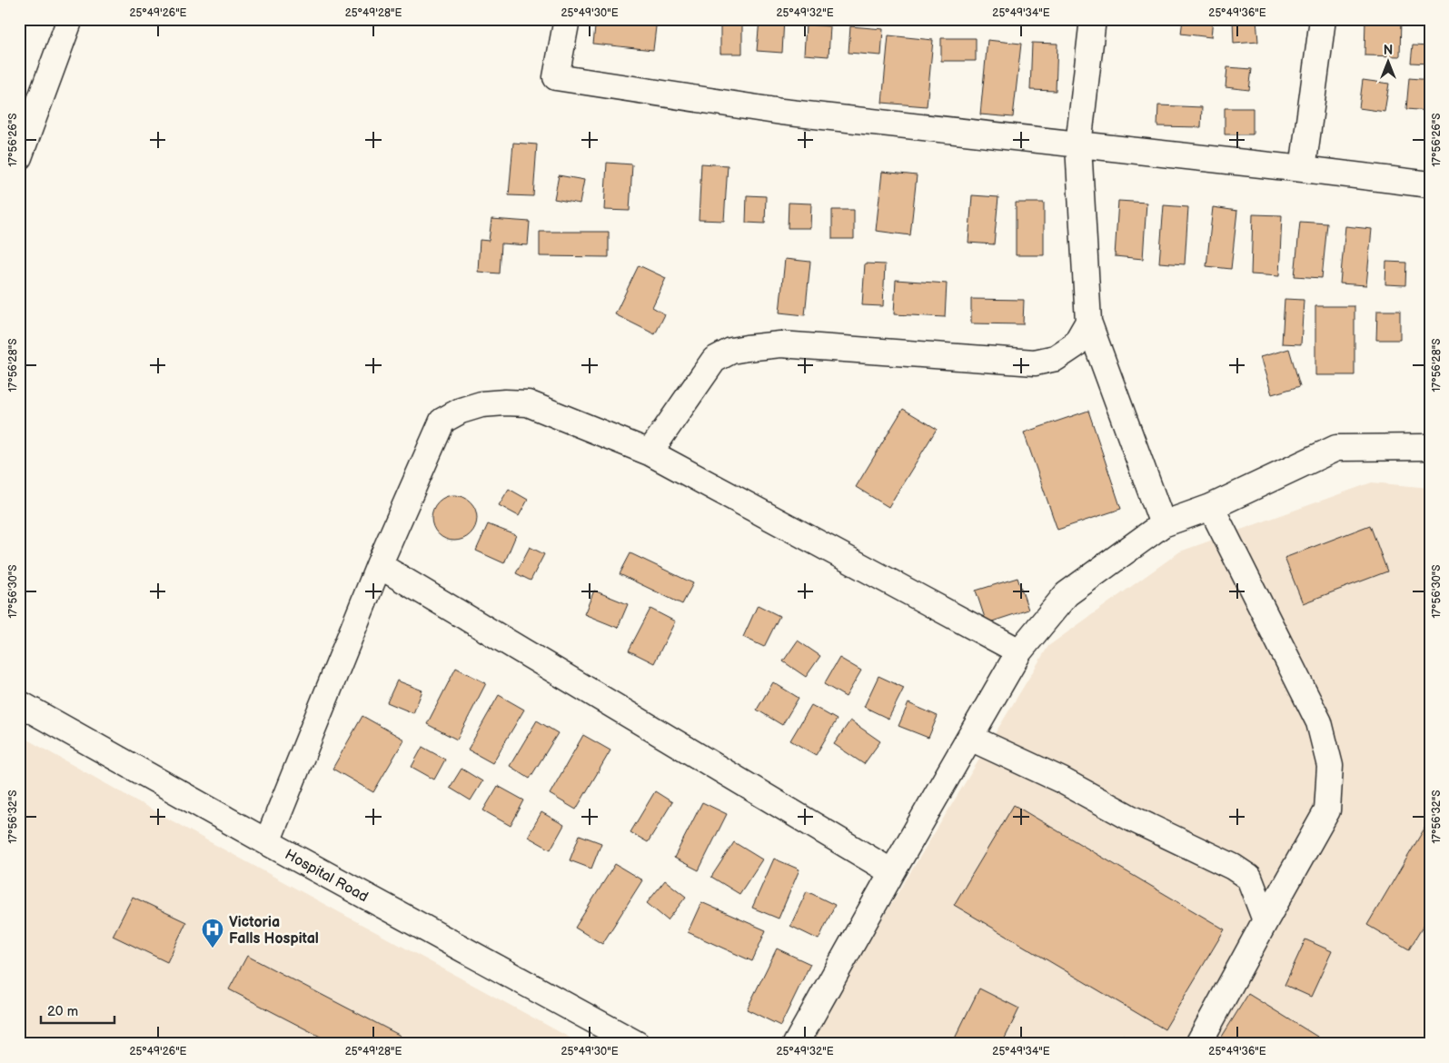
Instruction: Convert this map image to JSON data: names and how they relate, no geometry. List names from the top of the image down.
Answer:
{
  "streets": {
    "street": ["Hospital Road"]
  },
  "places": {
    "hospital": ["Victoria Falls Hospital"]
  },
  "scale_bar": "20 m",
  "north": "top",
  "coordinates": [
    "25°49'26\"E",
    "25°49'28\"E",
    "25°49'30\"E",
    "25°49'32\"E",
    "25°49'34\"E",
    "25°49'36\"E",
    "17°56'26\"S",
    "17°56'28\"S",
    "17°56'30\"S",
    "17°56'32\"S"
  ]
}
